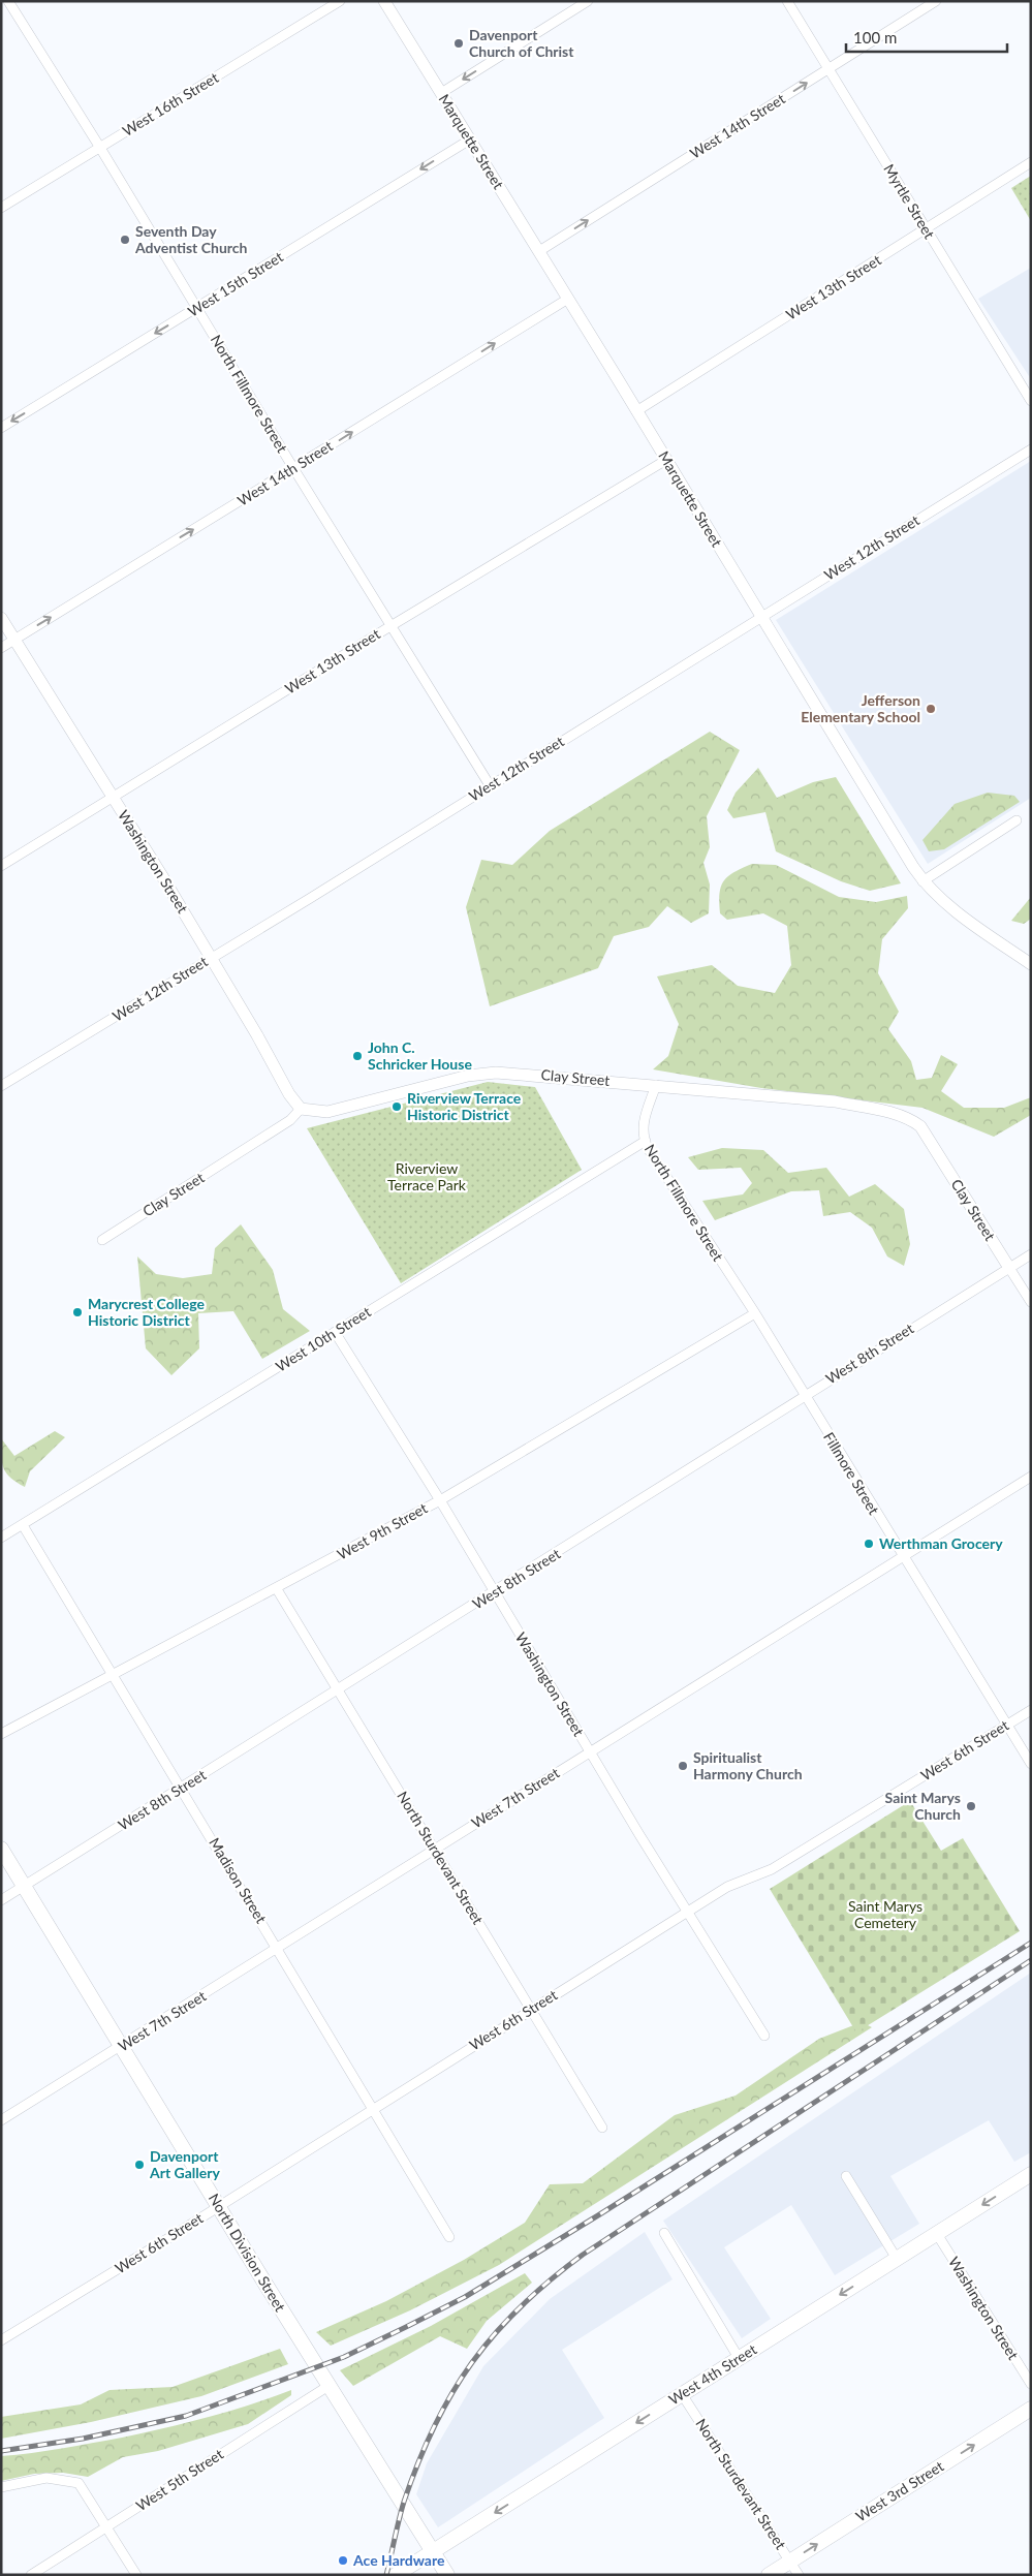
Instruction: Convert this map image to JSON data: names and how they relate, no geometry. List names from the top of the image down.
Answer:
{
  "streets": {
    "main road": ["North Division Street", "West 4th Street", "West 3rd Street"],
    "street": [
      "West 16th Street",
      "West 14th Street",
      "Marquette Street",
      "Myrtle Street",
      "West 15th Street",
      "West 13th Street",
      "North Fillmore Street",
      "West 12th Street",
      "Washington Street",
      "Clay Street",
      "West 10th Street",
      "West 8th Street",
      "Fillmore Street",
      "West 9th Street",
      "West 6th Street",
      "West 7th Street",
      "North Sturdevant Street",
      "Madison Street",
      "West 5th Street"
    ]
  },
  "crossings": [
    ["West 16th Street", "North Fillmore Street"],
    ["West 14th Street", "Marquette Street"],
    ["West 14th Street", "Myrtle Street"],
    ["West 14th Street", "North Fillmore Street"],
    ["West 14th Street", "Washington Street"],
    ["Marquette Street", "West 15th Street"],
    ["Marquette Street", "West 13th Street"],
    ["Marquette Street", "West 12th Street"],
    ["Myrtle Street", "West 13th Street"],
    ["West 15th Street", "North Fillmore Street"],
    ["West 13th Street", "North Fillmore Street"],
    ["West 13th Street", "Washington Street"],
    ["North Fillmore Street", "West 12th Street"],
    ["North Fillmore Street", "Clay Street"],
    ["North Fillmore Street", "West 10th Street"],
    ["North Fillmore Street", "Fillmore Street"],
    ["North Fillmore Street", "West 9th Street"],
    ["West 12th Street", "Washington Street"],
    ["Washington Street", "Clay Street"],
    ["Washington Street", "West 10th Street"],
    ["Washington Street", "West 8th Street"],
    ["Washington Street", "West 9th Street"],
    ["Washington Street", "West 6th Street"],
    ["Washington Street", "West 7th Street"],
    ["Washington Street", "West 4th Street"],
    ["Clay Street", "West 8th Street"],
    ["West 10th Street", "Madison Street"],
    ["West 8th Street", "Fillmore Street"],
    ["West 8th Street", "North Sturdevant Street"],
    ["West 8th Street", "Madison Street"],
    ["West 8th Street", "North Division Street"],
    ["Fillmore Street", "West 9th Street"],
    ["Fillmore Street", "West 6th Street"],
    ["Fillmore Street", "West 7th Street"],
    ["West 9th Street", "North Sturdevant Street"],
    ["West 9th Street", "Madison Street"],
    ["West 6th Street", "North Sturdevant Street"],
    ["West 6th Street", "Madison Street"],
    ["West 6th Street", "North Division Street"],
    ["West 7th Street", "North Sturdevant Street"],
    ["West 7th Street", "Madison Street"],
    ["West 7th Street", "North Division Street"],
    ["North Sturdevant Street", "West 4th Street"],
    ["North Sturdevant Street", "West 3rd Street"],
    ["North Division Street", "West 4th Street"],
    ["North Division Street", "West 5th Street"]
  ],
  "one_way": [
    "West 14th Street",
    "West 15th Street",
    "West 4th Street",
    "West 3rd Street"
  ],
  "parks": ["Riverview Terrace Park", "Saint Marys Cemetery"],
  "places": [
    "Davenport Church of Christ",
    "Seventh Day Adventist Church",
    "Jefferson Elementary School",
    "John C. Schricker House",
    "Riverview Terrace Historic District",
    "Marycrest College Historic District",
    "Werthman Grocery",
    "Spiritualist Harmony Church",
    "Saint Marys Church",
    "Davenport Art Gallery",
    "Ace Hardware"
  ],
  "scale_bar": "100 m"
}
